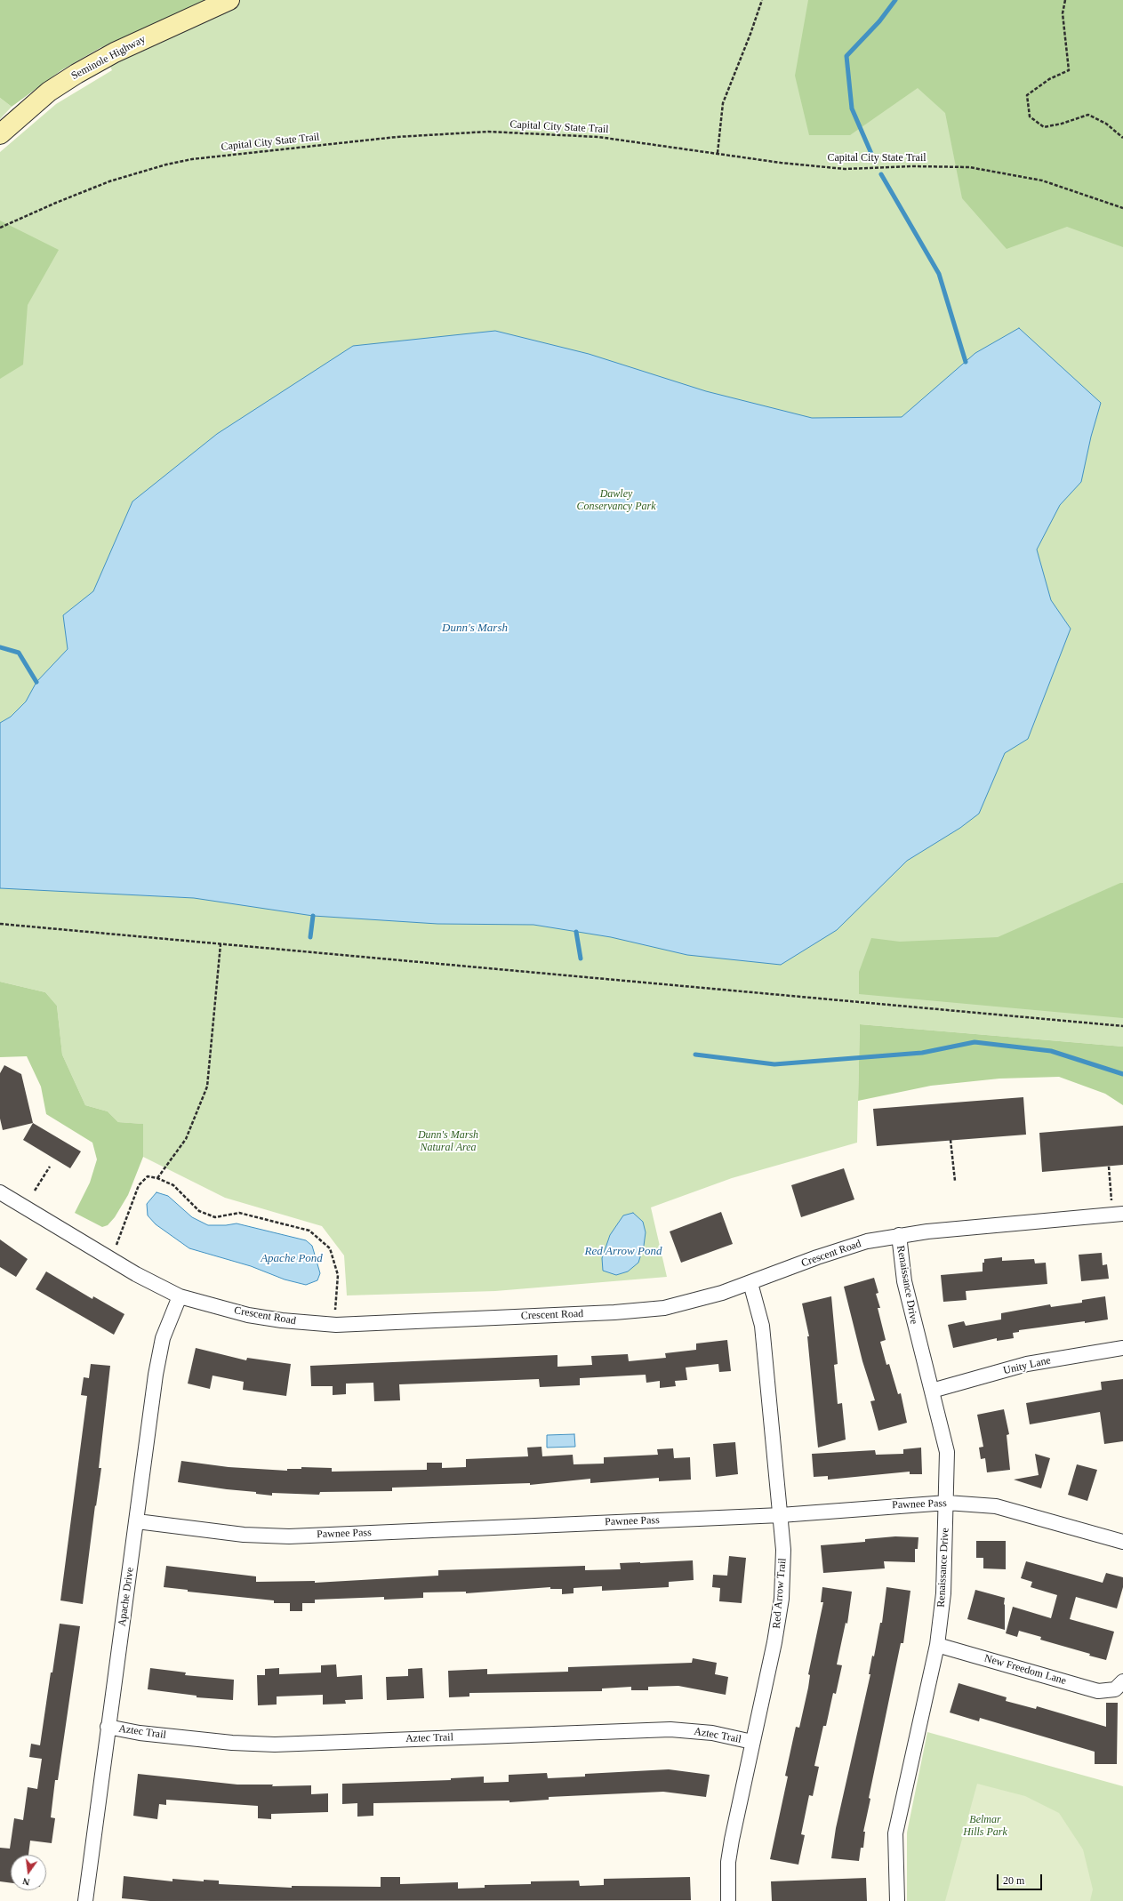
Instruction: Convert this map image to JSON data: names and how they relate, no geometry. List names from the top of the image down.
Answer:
{
  "streets": {
    "street": [
      "Seminole Highway",
      "Crescent Road",
      "Renaissance Drive",
      "Unity Lane",
      "Pawnee Pass",
      "Red Arrow Trail",
      "Apache Drive",
      "New Freedom Lane",
      "Aztec Trail"
    ],
    "path": ["Capital City State Trail"]
  },
  "crossings": [
    ["Crescent Road", "Renaissance Drive"],
    ["Crescent Road", "Red Arrow Trail"],
    ["Crescent Road", "Apache Drive"],
    ["Renaissance Drive", "Unity Lane"],
    ["Renaissance Drive", "Pawnee Pass"],
    ["Renaissance Drive", "New Freedom Lane"],
    ["Pawnee Pass", "Red Arrow Trail"],
    ["Pawnee Pass", "Apache Drive"],
    ["Red Arrow Trail", "Aztec Trail"],
    ["Apache Drive", "Aztec Trail"]
  ],
  "water": ["Dunn's Marsh", "Red Arrow Pond", "Apache Pond"],
  "parks": ["Dawley Conservancy Park", "Dunn's Marsh Natural Area", "Belmar Hills Park"],
  "scale_bar": "20 m",
  "north": "bottom"
}
